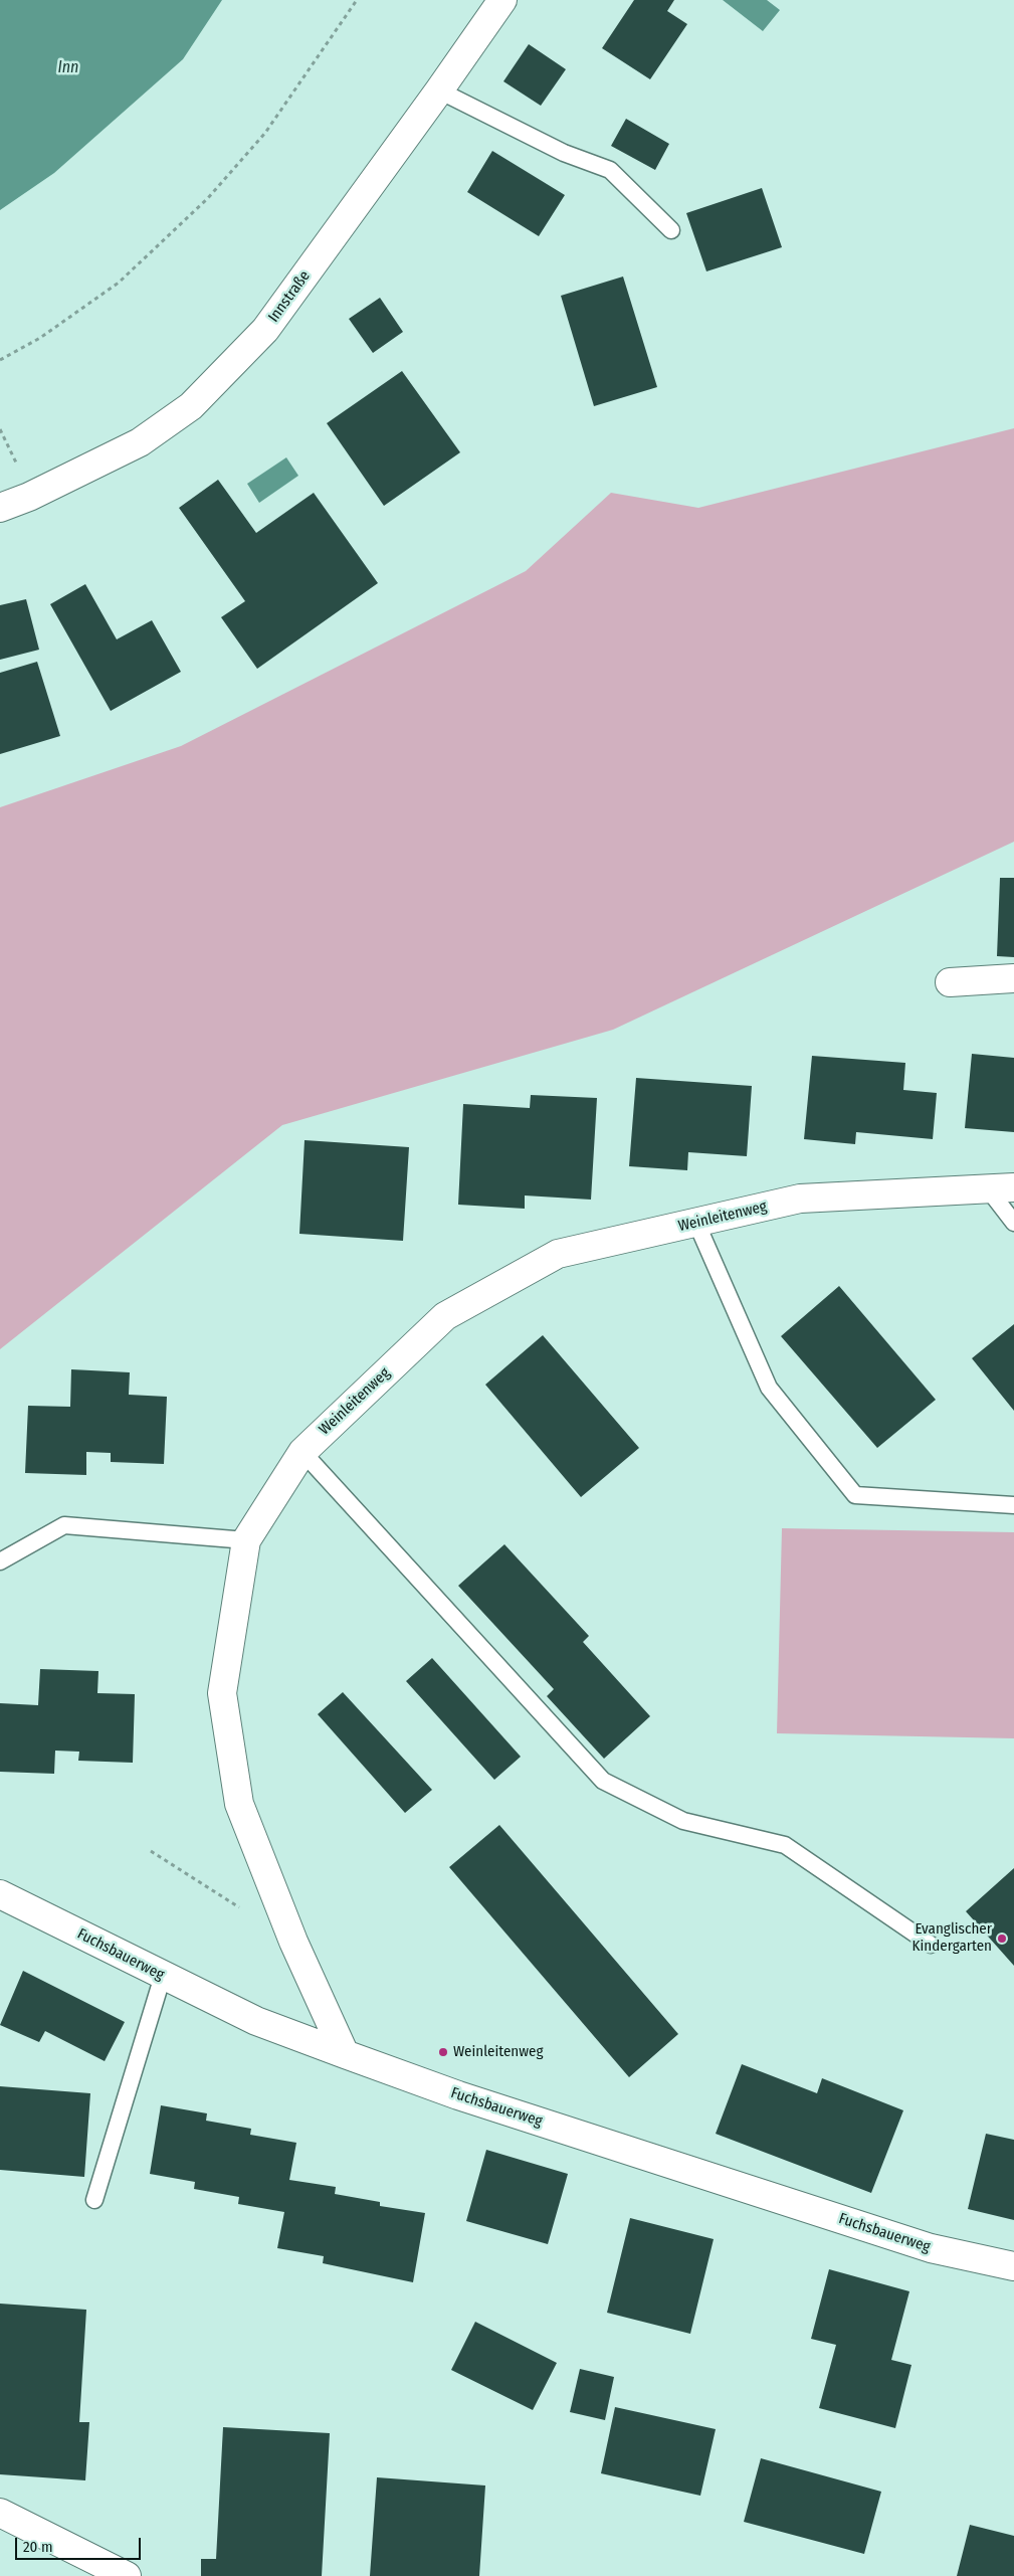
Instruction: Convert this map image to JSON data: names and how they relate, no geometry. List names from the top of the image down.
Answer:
{
  "streets": {
    "street": ["Innstraße", "Weinleitenweg", "Fuchsbauerweg"]
  },
  "crossings": [
    ["Weinleitenweg", "Fuchsbauerweg"]
  ],
  "water": ["Inn"],
  "places": ["Evanglischer Kindergarten", "Weinleitenweg"],
  "scale_bar": "20 m"
}
